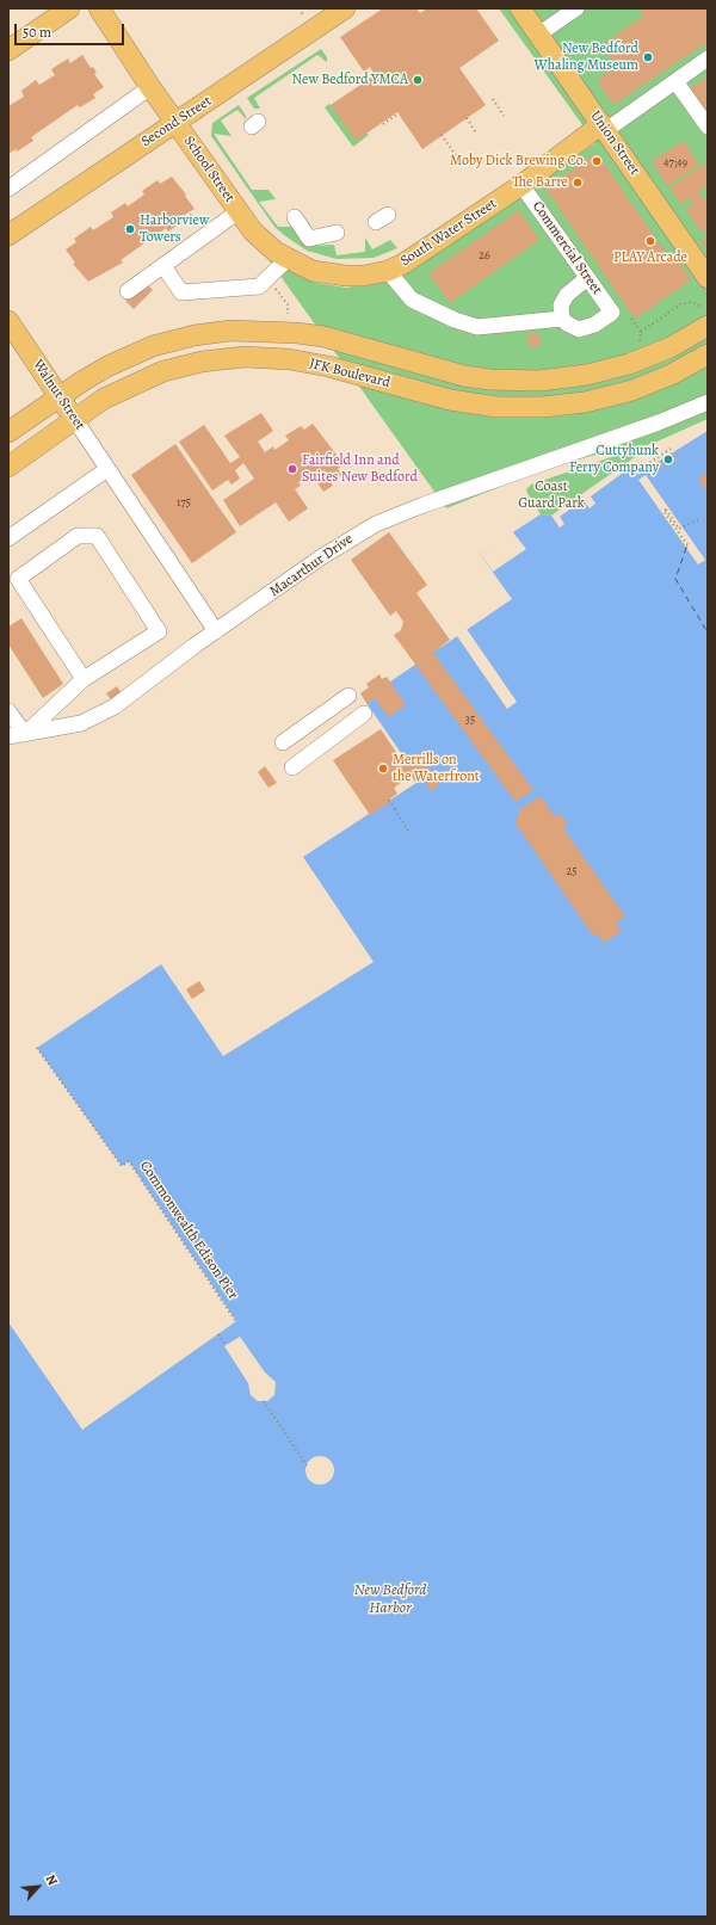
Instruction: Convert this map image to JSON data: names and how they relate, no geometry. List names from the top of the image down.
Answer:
{
  "streets": {
    "main road": [
      "Second Street",
      "Union Street",
      "School Street",
      "South Water Street",
      "JFK Boulevard",
      "Walnut Street"
    ],
    "street": ["Commercial Street", "Macarthur Drive"],
    "path": ["Commonwealth Edison Pier"]
  },
  "crossings": [
    ["Second Street", "School Street"],
    ["Union Street", "South Water Street"],
    ["School Street", "South Water Street"],
    ["South Water Street", "Commercial Street"],
    ["JFK Boulevard", "Walnut Street"]
  ],
  "water": ["New Bedford Harbor"],
  "parks": ["Coast Guard Park"],
  "places": [
    "New Bedford Whaling Museum",
    "New Bedford YMCA",
    "Moby Dick Brewing Co.",
    "The Barre",
    "Harborview Towers",
    "PLAY Arcade",
    "Cuttyhunk Ferry Company",
    "Fairfield Inn and Suites New Bedford",
    "Merrills on the Waterfront"
  ],
  "house_numbers": [
    "47;49",
    "26",
    "175",
    "35",
    "25"
  ],
  "scale_bar": "50 m",
  "north": "top right"
}
